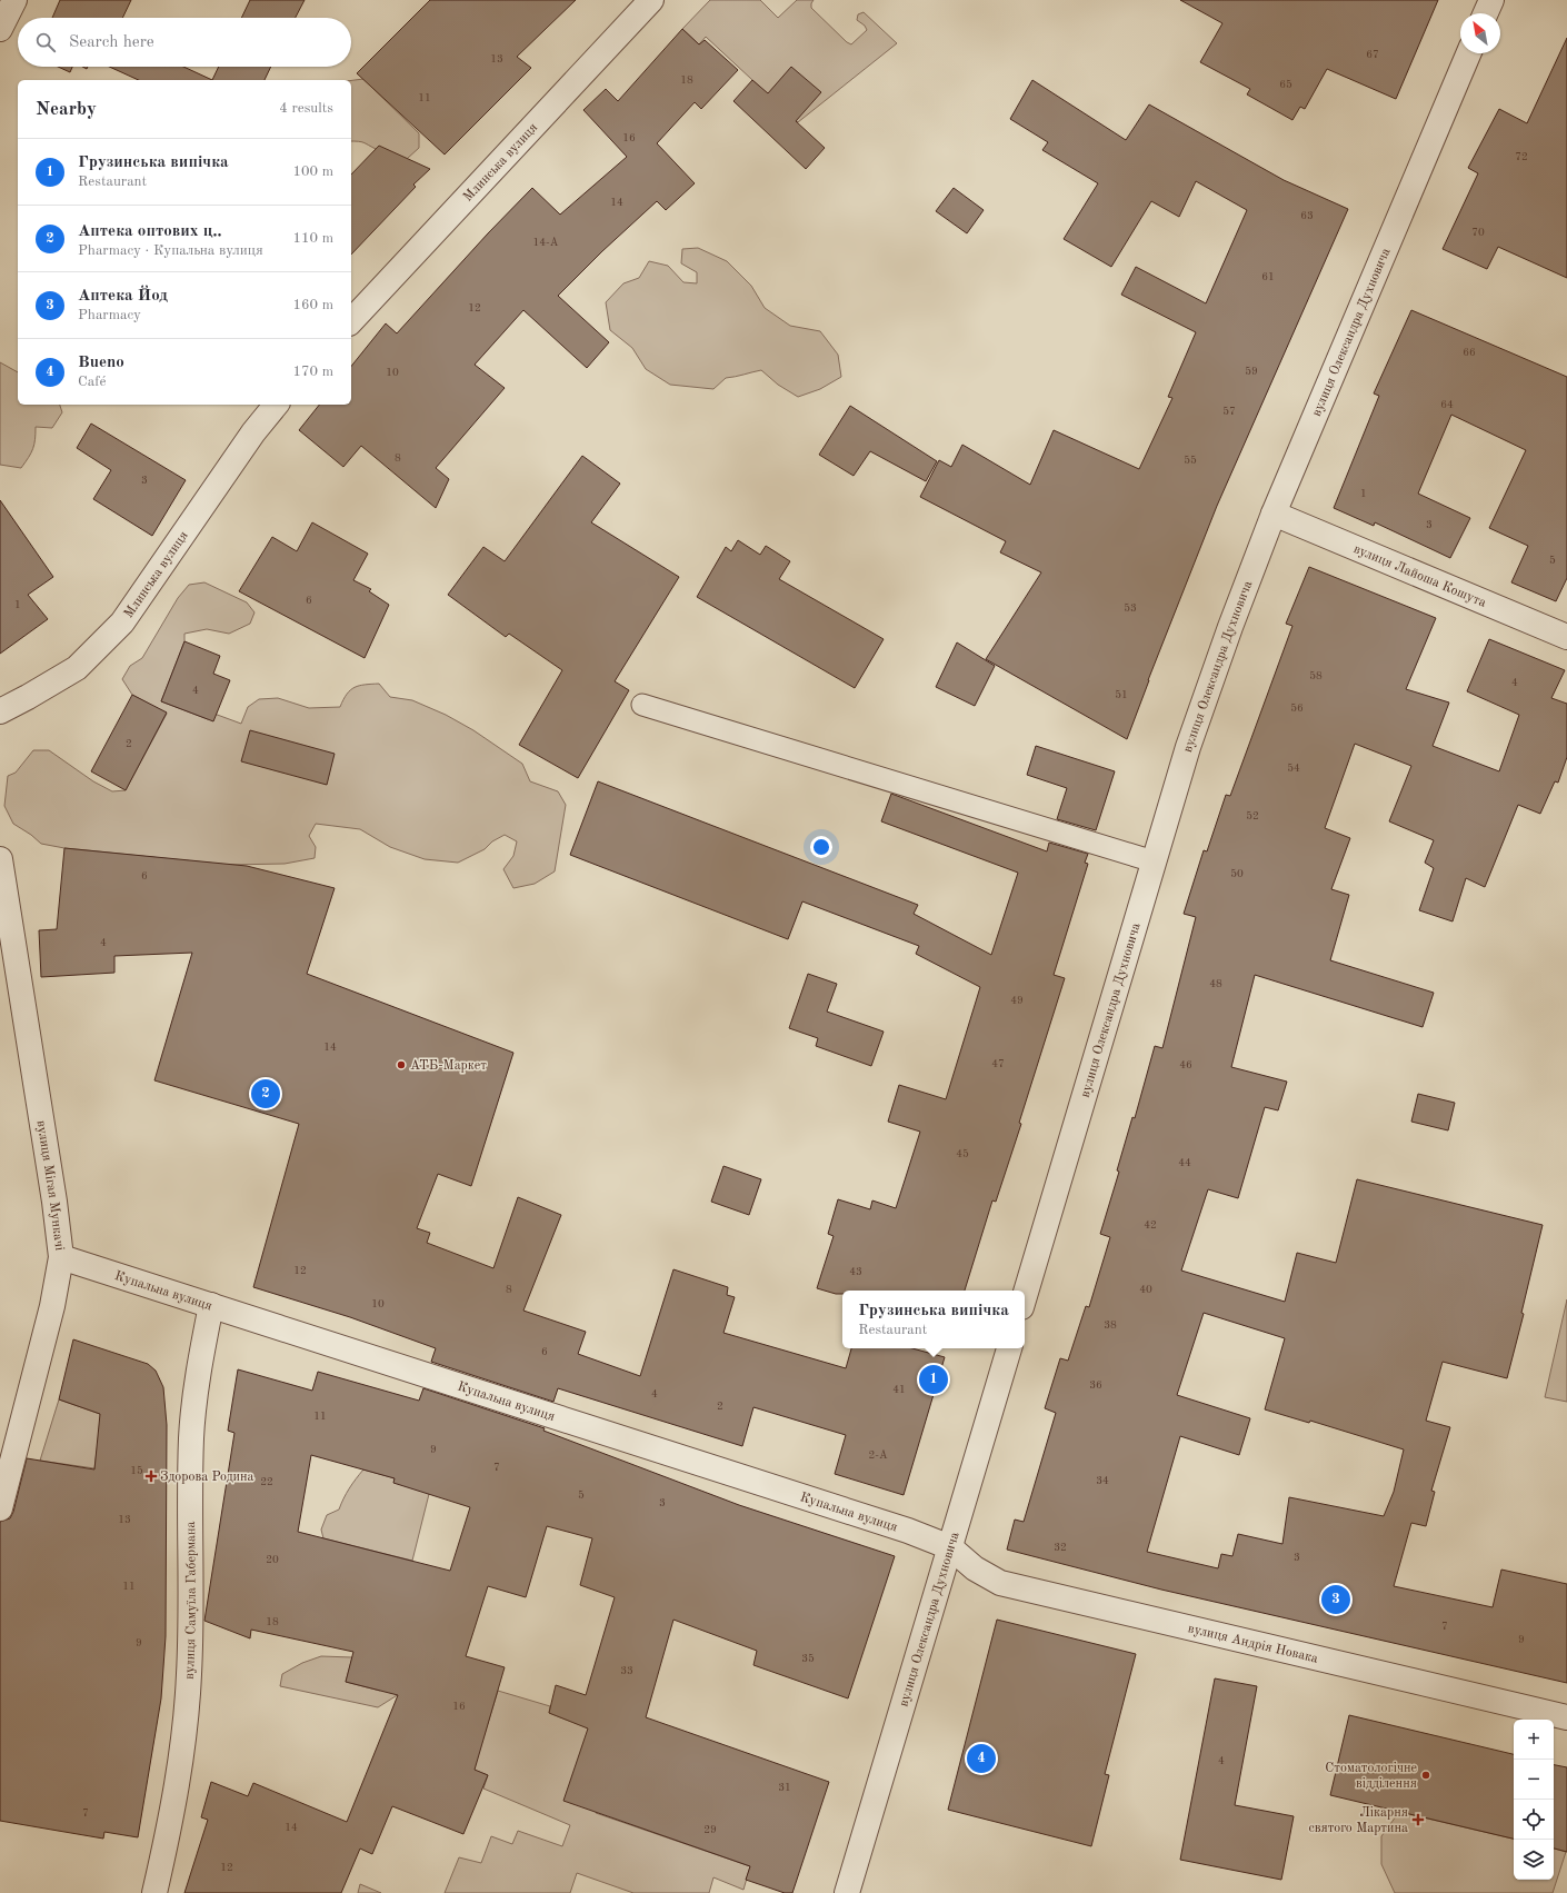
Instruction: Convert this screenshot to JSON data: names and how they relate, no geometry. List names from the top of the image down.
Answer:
{
  "streets": {
    "street": [
      "Млинська вулиця",
      "вулиця Олександра Духновича",
      "вулиця Лайоша Кошута",
      "вулиця Мігая Мункачі",
      "Купальна вулиця",
      "вулиця Самуїла Габермана",
      "вулиця Андрія Новака"
    ]
  },
  "crossings": [
    ["вулиця Олександра Духновича", "вулиця Лайоша Кошута"],
    ["вулиця Олександра Духновича", "Купальна вулиця"],
    ["вулиця Олександра Духновича", "вулиця Андрія Новака"],
    ["вулиця Мігая Мункачі", "Купальна вулиця"],
    ["Купальна вулиця", "вулиця Самуїла Габермана"],
    ["Купальна вулиця", "вулиця Андрія Новака"]
  ],
  "places": {
    "other": ["АТБ-Маркет", "Стоматологічне відділення"],
    "health": ["Здорова Родина", "Лікарня святого Мартина"]
  },
  "house_numbers": [
    "67",
    "13",
    "18",
    "65",
    "11",
    "16",
    "72",
    "14",
    "63",
    "70",
    "14-А",
    "61",
    "12",
    "66",
    "59",
    "10",
    "64",
    "57",
    "8",
    "55",
    "3",
    "1",
    "3",
    "5",
    "6",
    "1",
    "53",
    "58",
    "4",
    "4",
    "51",
    "56",
    "2",
    "54",
    "52",
    "50",
    "6",
    "4",
    "48",
    "49",
    "14",
    "47",
    "46",
    "45",
    "44",
    "42",
    "12",
    "43",
    "8",
    "40",
    "10",
    "38",
    "6",
    "36",
    "41",
    "4",
    "2",
    "11",
    "9",
    "2-А",
    "7",
    "15",
    "34",
    "22",
    "5",
    "3",
    "13",
    "32",
    "3",
    "20",
    "11",
    "18",
    "7",
    "9",
    "9",
    "35",
    "33",
    "16",
    "4",
    "31",
    "7",
    "14",
    "29",
    "12"
  ],
  "north": "top left",
  "page": {
    "search": "Search here",
    "heading": ["Nearby", "4 results"],
    "list": [
      {
        "mark": "1",
        "name": "Грузинська випічка",
        "note": "Restaurant",
        "value": "100 m"
      },
      {
        "mark": "2",
        "name": "Аптека оптових ц‥",
        "note": "Pharmacy · Купальна вулиця",
        "value": "110 m"
      },
      {
        "mark": "3",
        "name": "Аптека Йод",
        "note": "Pharmacy",
        "value": "160 m"
      },
      {
        "mark": "4",
        "name": "Bueno",
        "note": "Café",
        "value": "170 m"
      }
    ],
    "pins": [
      "2",
      "1",
      "3",
      "4"
    ],
    "popup": ["Грузинська випічка", "Restaurant"],
    "map_buttons": ["+", "−"]
  }
}
